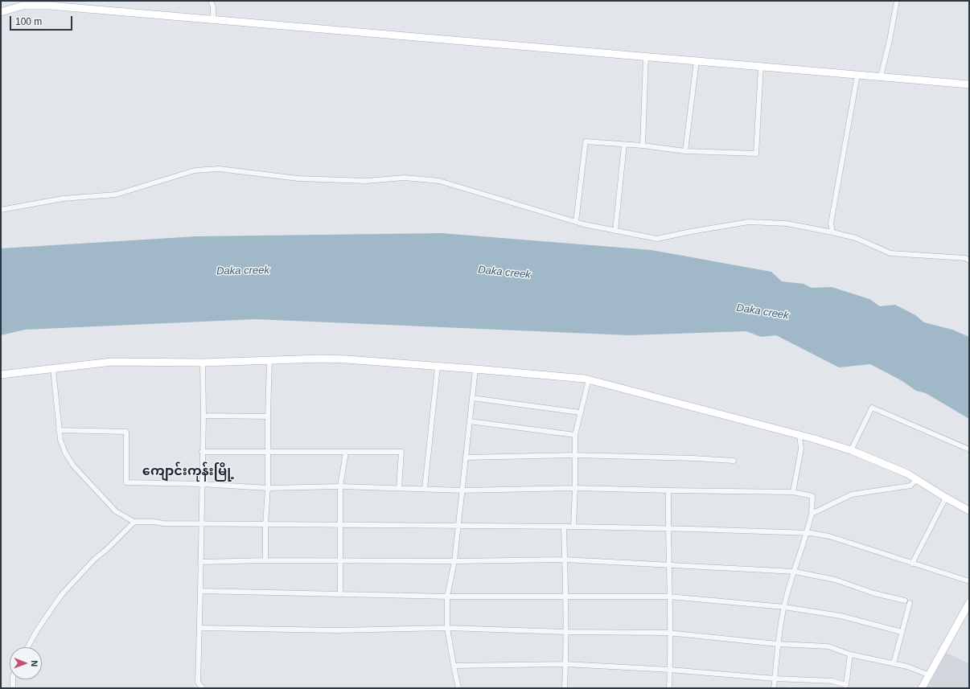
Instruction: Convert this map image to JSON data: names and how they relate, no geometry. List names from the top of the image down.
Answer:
{
  "districts": ["ကျောင်းကုန်းမြို့"],
  "water": ["Daka creek"],
  "scale_bar": "100 m",
  "north": "right"
}
